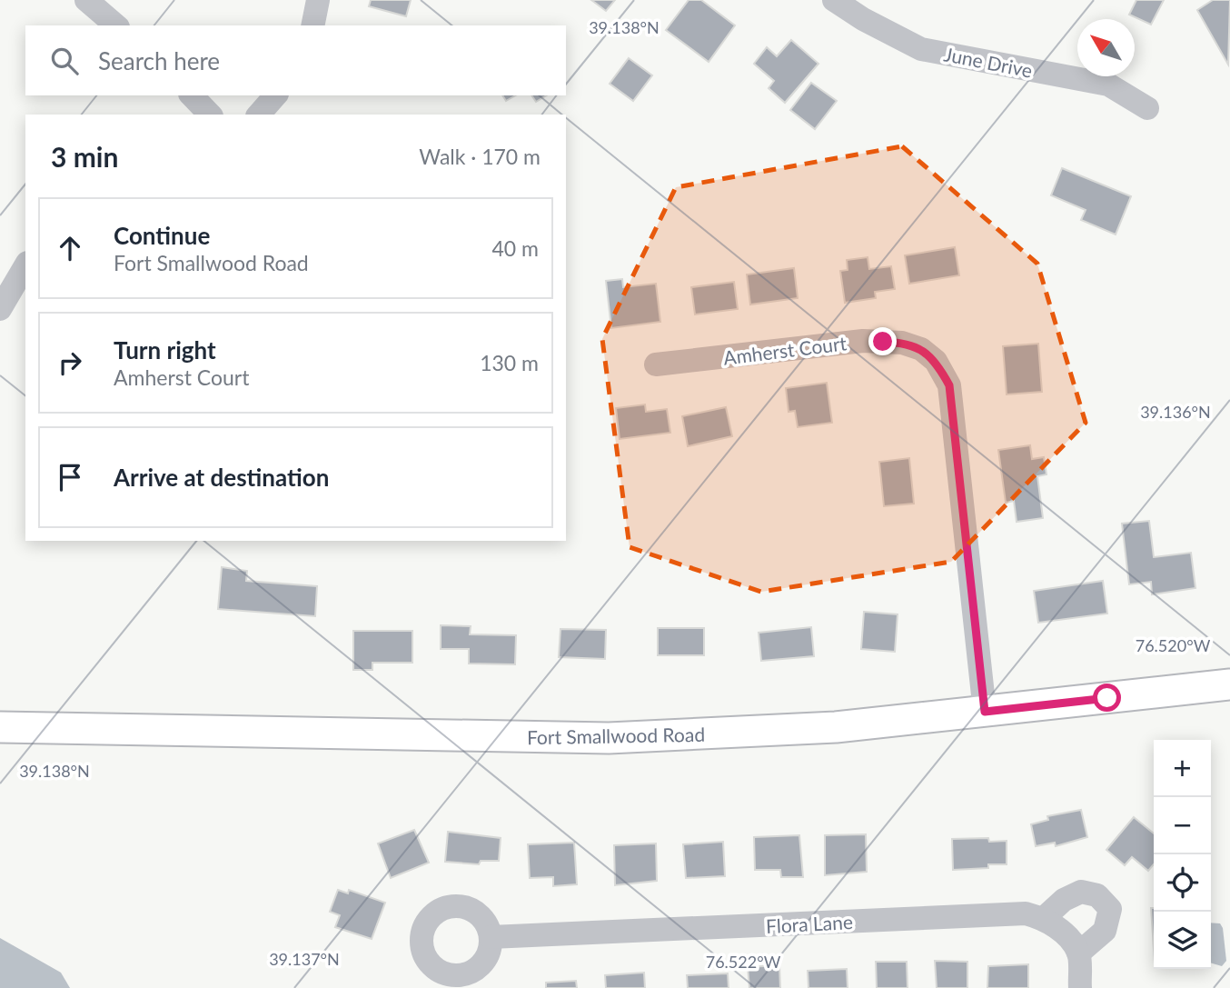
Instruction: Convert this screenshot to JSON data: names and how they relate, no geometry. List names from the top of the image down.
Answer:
{
  "streets": {
    "main road": ["Fort Smallwood Road"],
    "street": ["June Drive", "Amherst Court", "Flora Lane"]
  },
  "crossings": [
    ["Amherst Court", "Fort Smallwood Road"]
  ],
  "north": "top left",
  "page": {
    "search": "Search here",
    "heading": ["3 min", "Walk · 170 m"],
    "list": [
      ["Continue", "Fort Smallwood Road", "40 m"],
      ["Turn right", "Amherst Court", "130 m"],
      "Arrive at destination"
    ],
    "map_buttons": ["+", "−"]
  },
  "coordinates": [
    "39.138°N",
    "39.136°N",
    "76.520°W",
    "39.137°N",
    "76.522°W"
  ]
}
